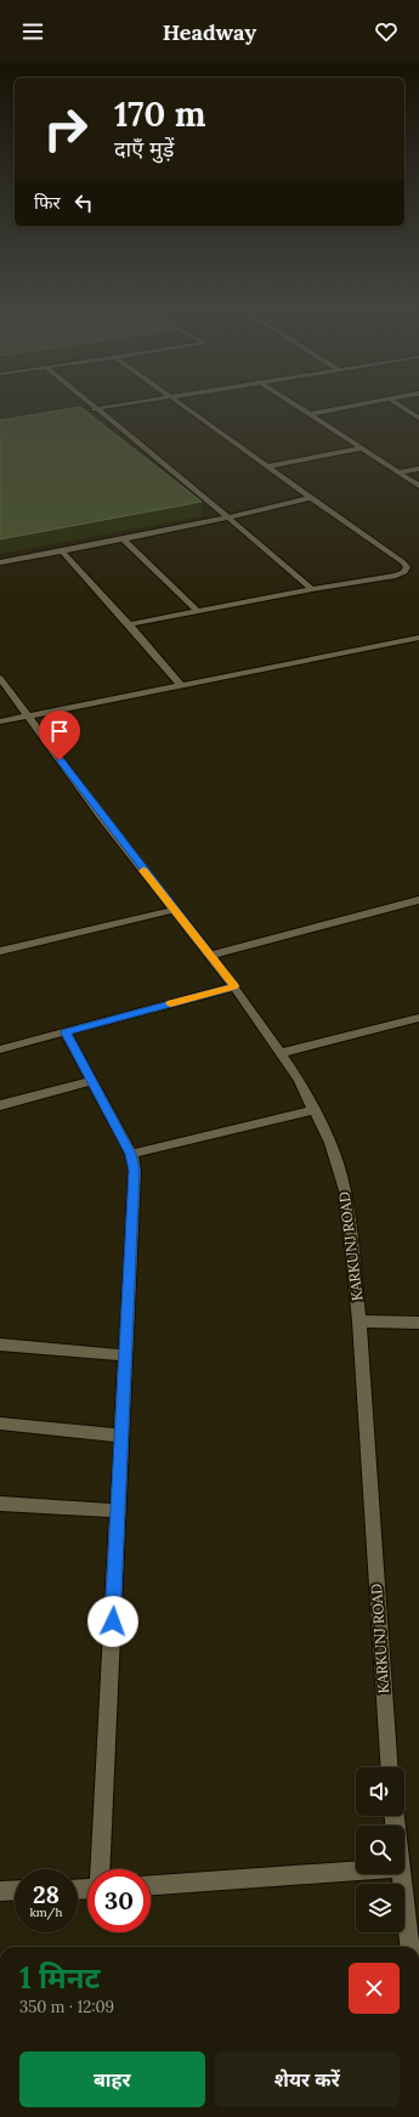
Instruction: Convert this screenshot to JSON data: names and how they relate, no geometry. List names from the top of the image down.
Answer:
{
  "streets": {
    "street": ["KARKUNJ ROAD"]
  },
  "page": {
    "header": "Headway",
    "turn": ["170 m", "दाएँ मुड़ें"],
    "then": "फिर",
    "speed": "28 km/h",
    "limit": "30",
    "heading": ["1 मिनट", "350 m · 12:09"],
    "buttons": ["बाहर", "शेयर करें"]
  }
}
